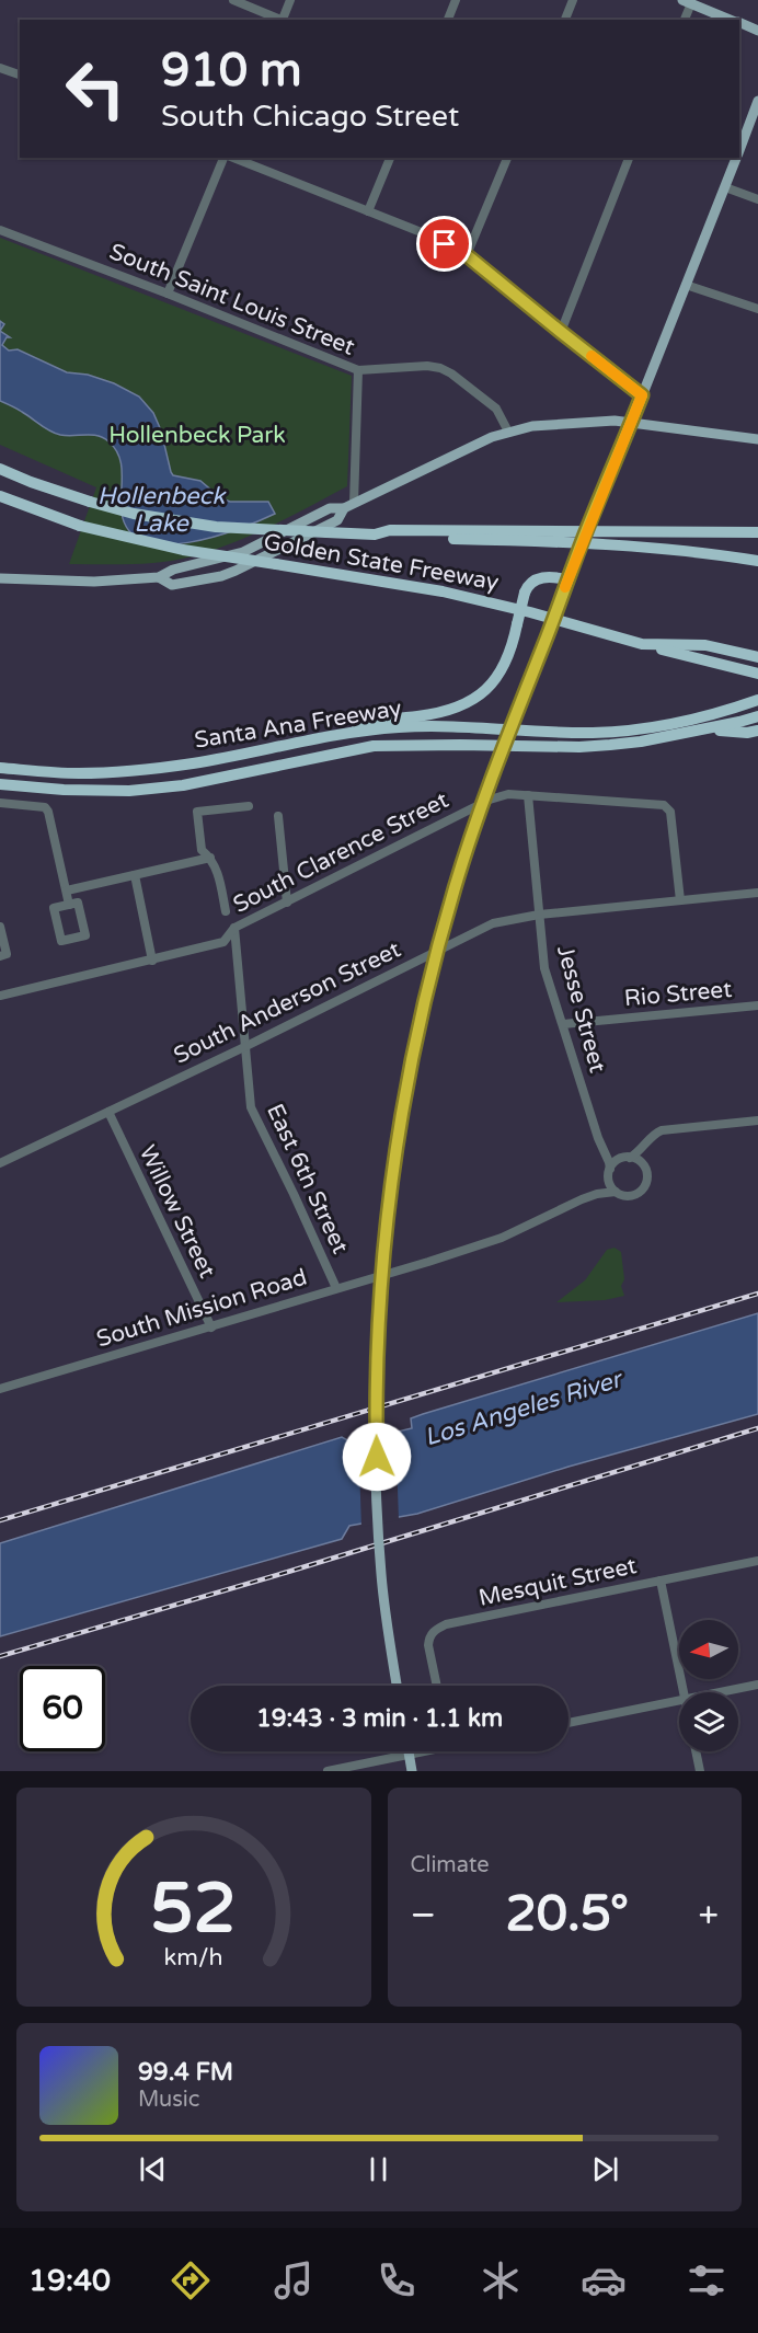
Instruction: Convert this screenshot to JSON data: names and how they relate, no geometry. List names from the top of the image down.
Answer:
{
  "streets": {
    "highway": ["Golden State Freeway", "Santa Ana Freeway"],
    "street": [
      "South Saint Louis Street",
      "South Clarence Street",
      "Rio Street",
      "South Anderson Street",
      "Jesse Street",
      "East 6th Street",
      "Willow Street",
      "South Mission Road",
      "Mesquit Street"
    ]
  },
  "crossings": [
    ["South Clarence Street", "South Anderson Street"],
    ["South Clarence Street", "Jesse Street"],
    ["South Clarence Street", "East 6th Street"],
    ["Rio Street", "Jesse Street"],
    ["South Anderson Street", "Jesse Street"],
    ["South Anderson Street", "East 6th Street"],
    ["South Anderson Street", "Willow Street"],
    ["Jesse Street", "South Mission Road"],
    ["East 6th Street", "South Mission Road"],
    ["Willow Street", "South Mission Road"]
  ],
  "water": ["Hollenbeck Lake", "Los Angeles River"],
  "parks": ["Hollenbeck Park"],
  "north": "left",
  "page": {
    "turn": ["910 m", "South Chicago Street"],
    "limit": "60",
    "trip": "19:43 · 3 min · 1.1 km",
    "tile": "Climate",
    "heat": ["−", "20.5°", "+"],
    "song": ["99.4 FM", "Music"],
    "tabs": "19:40",
    "gauge": ["52", "km/h"]
  }
}
